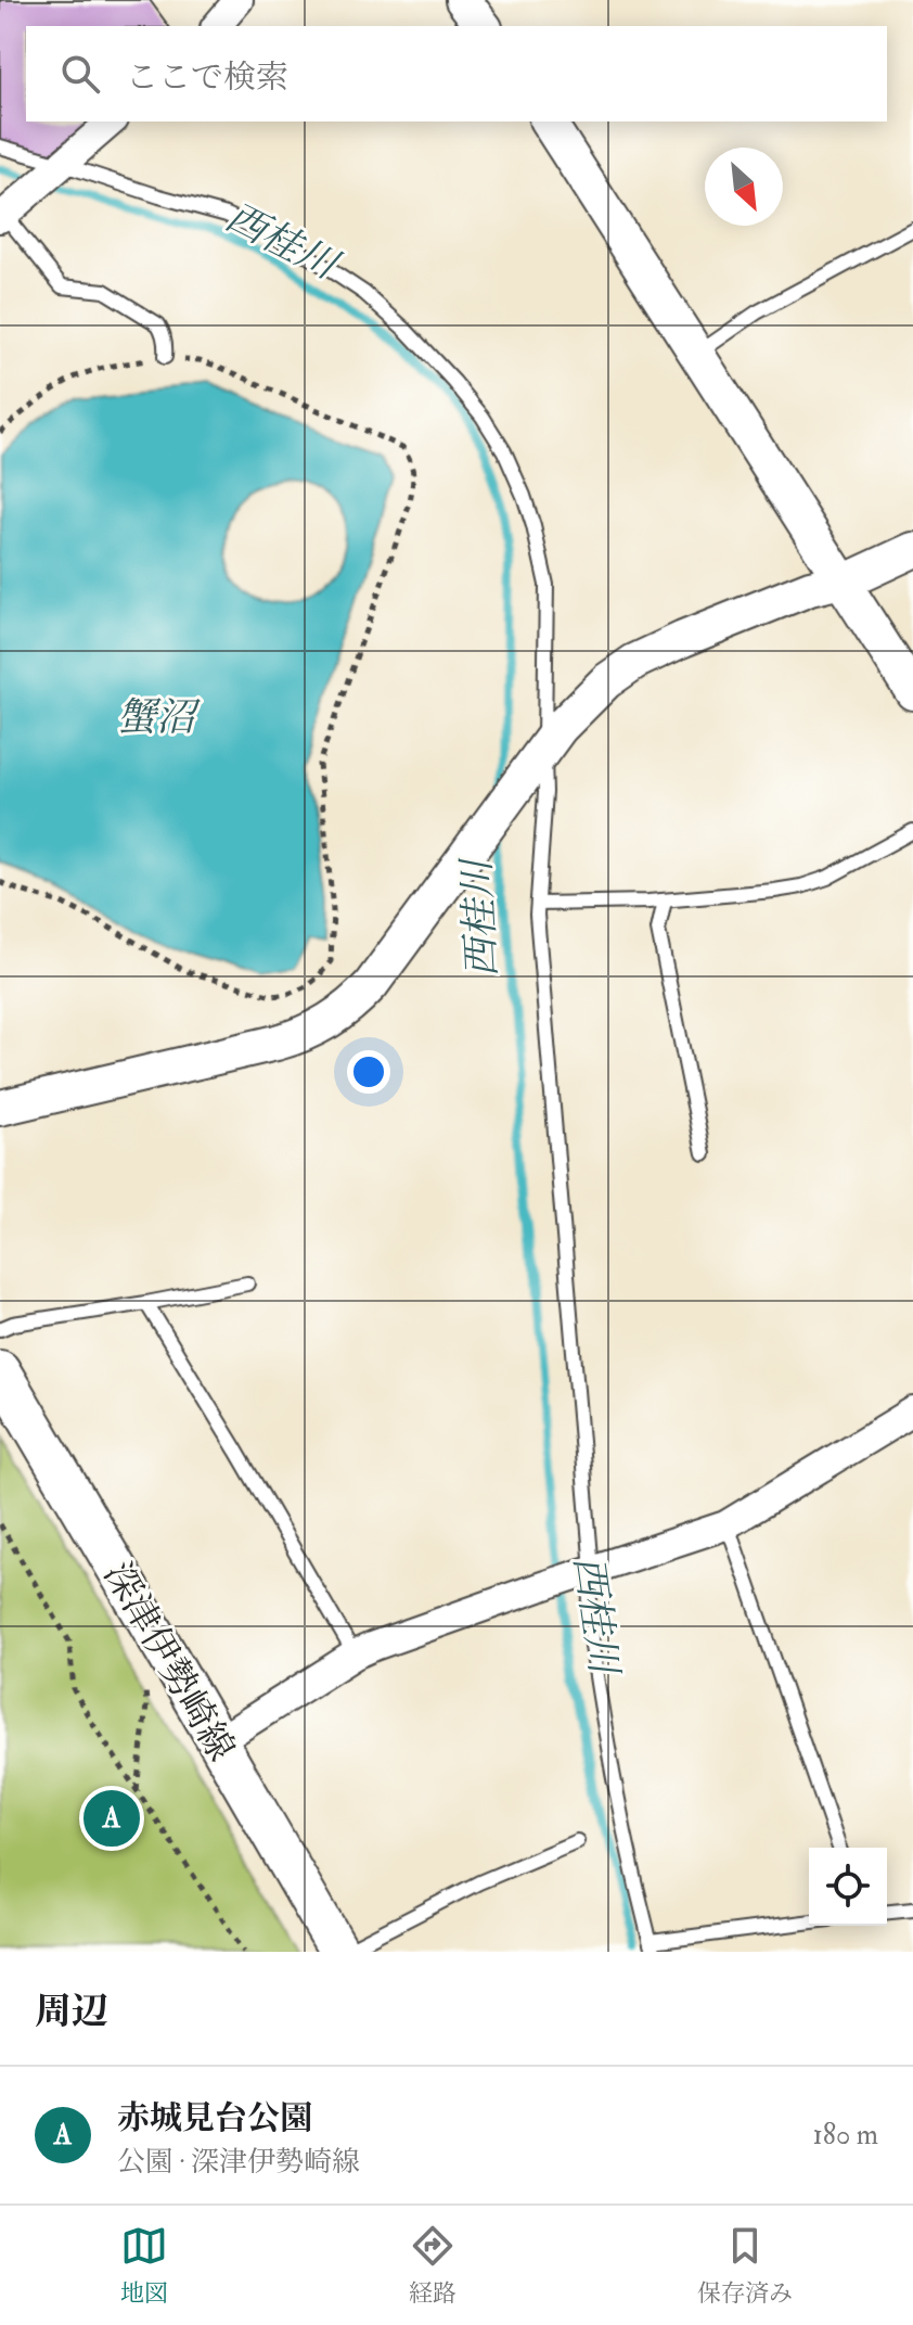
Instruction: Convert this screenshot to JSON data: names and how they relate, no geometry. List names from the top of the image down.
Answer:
{
  "streets": {
    "main road": ["深津伊勢崎線"]
  },
  "water": ["西桂川", "蟹沼"],
  "north": "bottom right",
  "page": {
    "search": "ここで検索",
    "pins": "A",
    "heading": "周辺",
    "list": [
      {
        "mark": "A",
        "name": "赤城見台公園",
        "note": "公園 · 深津伊勢崎線",
        "value": "180 m"
      }
    ],
    "nav": ["地図", "経路", "保存済み"]
  }
}
